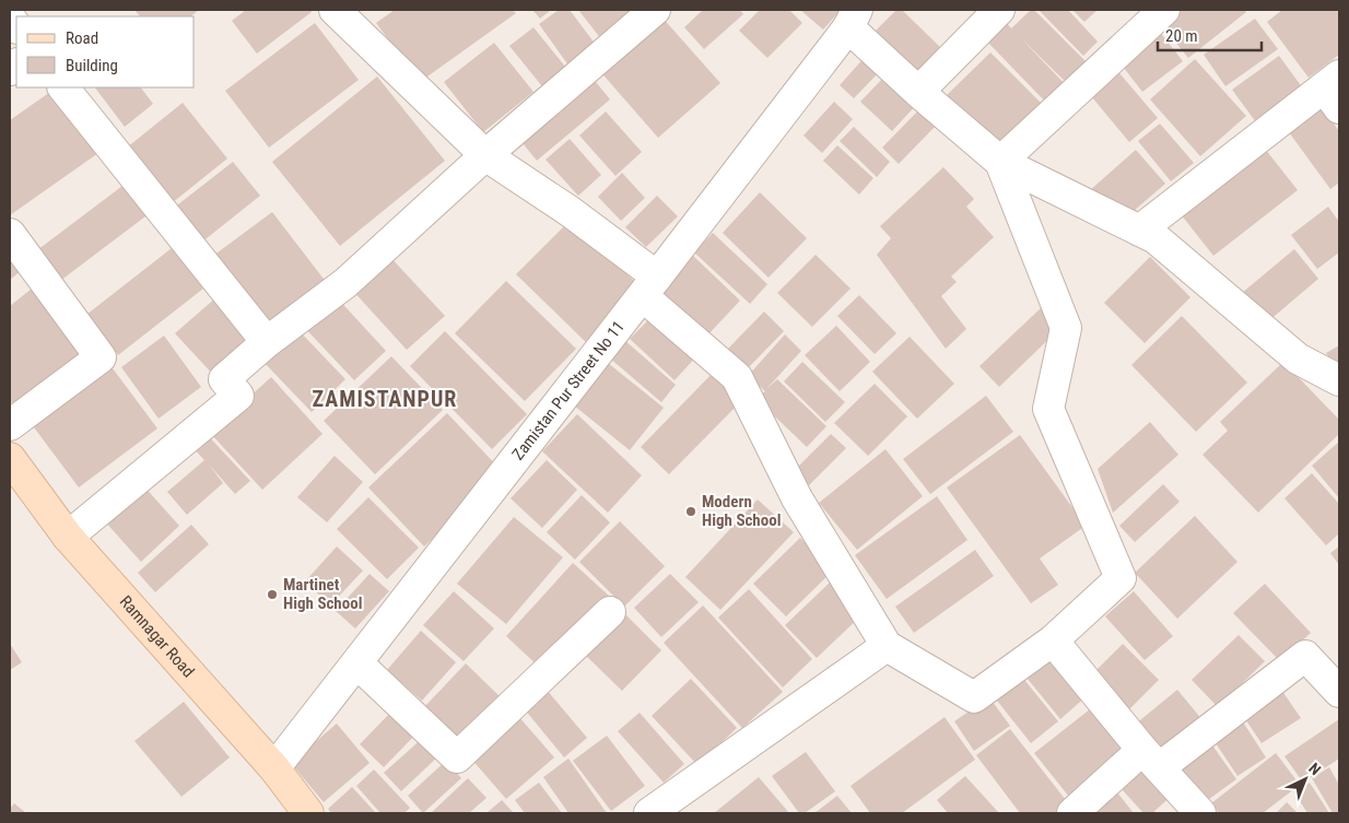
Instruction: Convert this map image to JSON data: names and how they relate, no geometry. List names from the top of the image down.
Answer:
{
  "streets": {
    "main road": ["Ramnagar Road"],
    "street": ["Zamistan Pur Street No 11"]
  },
  "crossings": [
    ["Zamistan Pur Street No 11", "Ramnagar Road"]
  ],
  "districts": ["ZAMISTANPUR"],
  "places": ["Modern High School", "Martinet High School"],
  "legend": ["Road", "Building"],
  "scale_bar": "20 m",
  "north": "top right"
}
